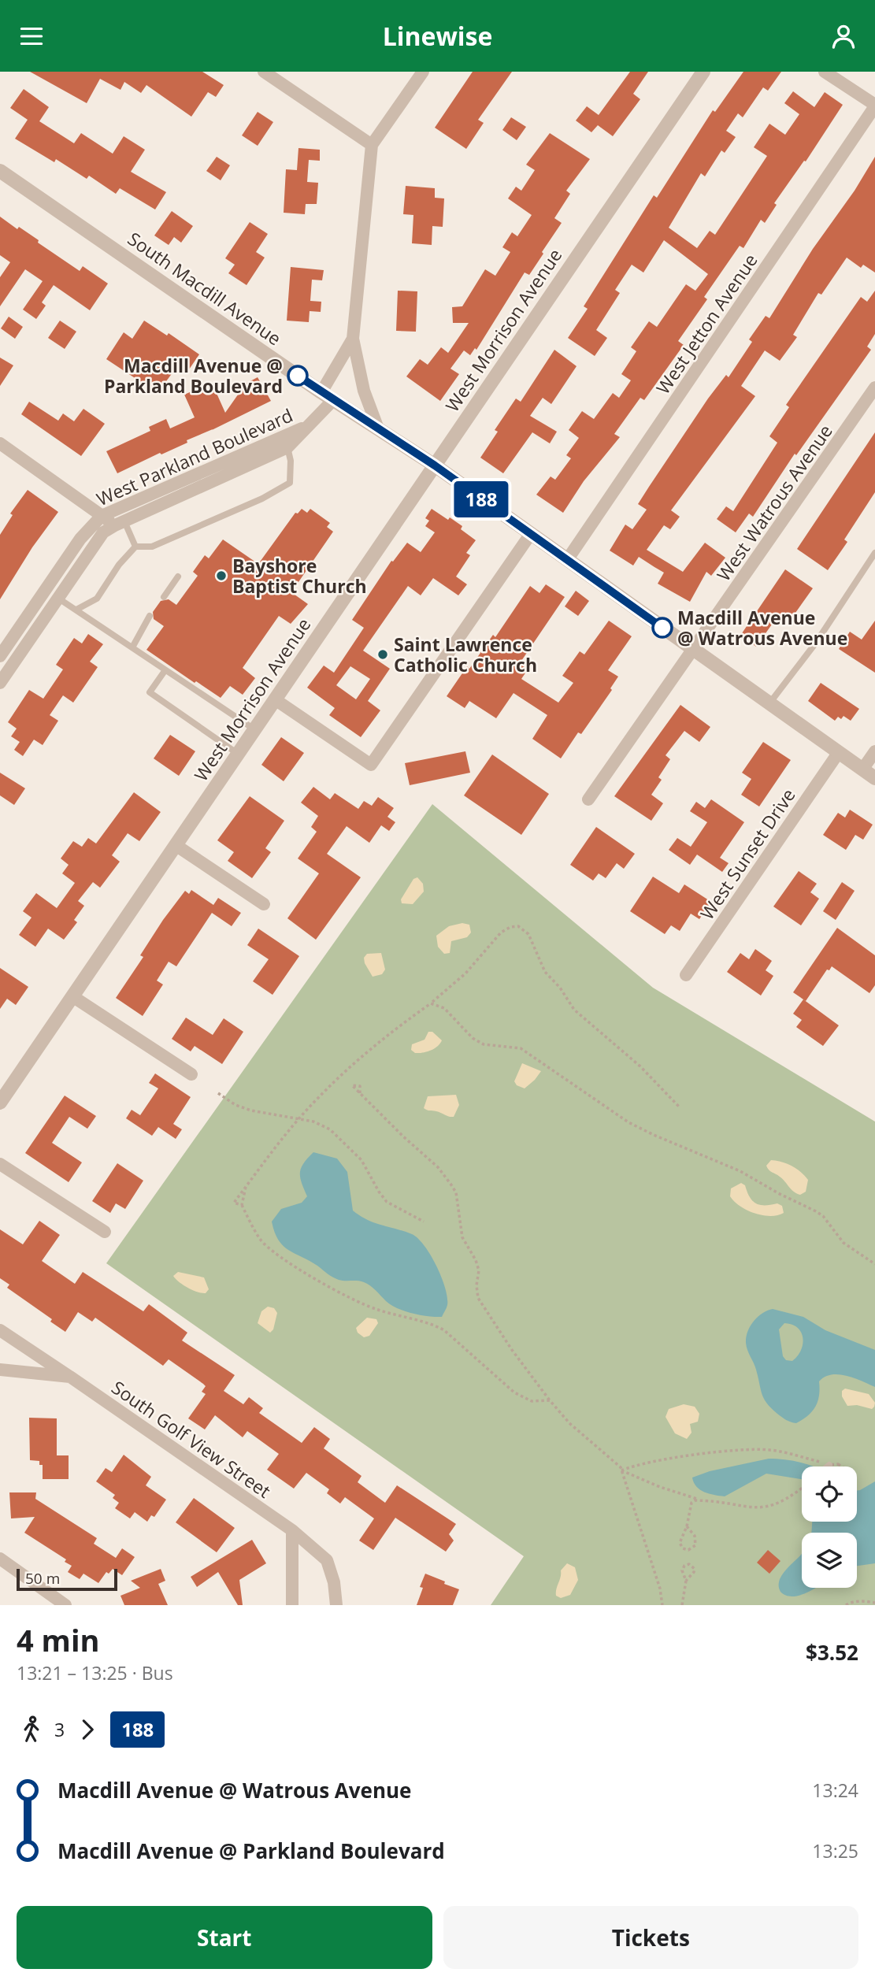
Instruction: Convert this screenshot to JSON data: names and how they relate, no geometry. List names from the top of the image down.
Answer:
{
  "streets": {
    "street": [
      "South Macdill Avenue",
      "West Jetton Avenue",
      "West Morrison Avenue",
      "West Parkland Boulevard",
      "West Watrous Avenue",
      "West Sunset Drive",
      "South Golf View Street"
    ]
  },
  "crossings": [
    ["South Macdill Avenue", "West Jetton Avenue"],
    ["South Macdill Avenue", "West Morrison Avenue"],
    ["South Macdill Avenue", "West Parkland Boulevard"],
    ["South Macdill Avenue", "West Watrous Avenue"],
    ["South Macdill Avenue", "West Sunset Drive"]
  ],
  "places": [
    "Macdill Avenue @ Parkland Boulevard",
    "Bayshore Baptist Church",
    "Macdill Avenue @ Watrous Avenue",
    "Saint Lawrence Catholic Church"
  ],
  "lines": ["bus line 188"],
  "scale_bar": "50 m",
  "page": {
    "header": "Linewise",
    "on_map": "188",
    "scale": "50 m",
    "heading": ["4 min", "13:21 – 13:25 · Bus", "$3.52"],
    "legs": ["3", "188"],
    "list": [
      {
        "name": "Macdill Avenue @ Watrous Avenue",
        "value": "13:24"
      },
      {
        "name": "Macdill Avenue @ Parkland Boulevard",
        "value": "13:25"
      }
    ],
    "buttons": ["Start", "Tickets"]
  }
}
